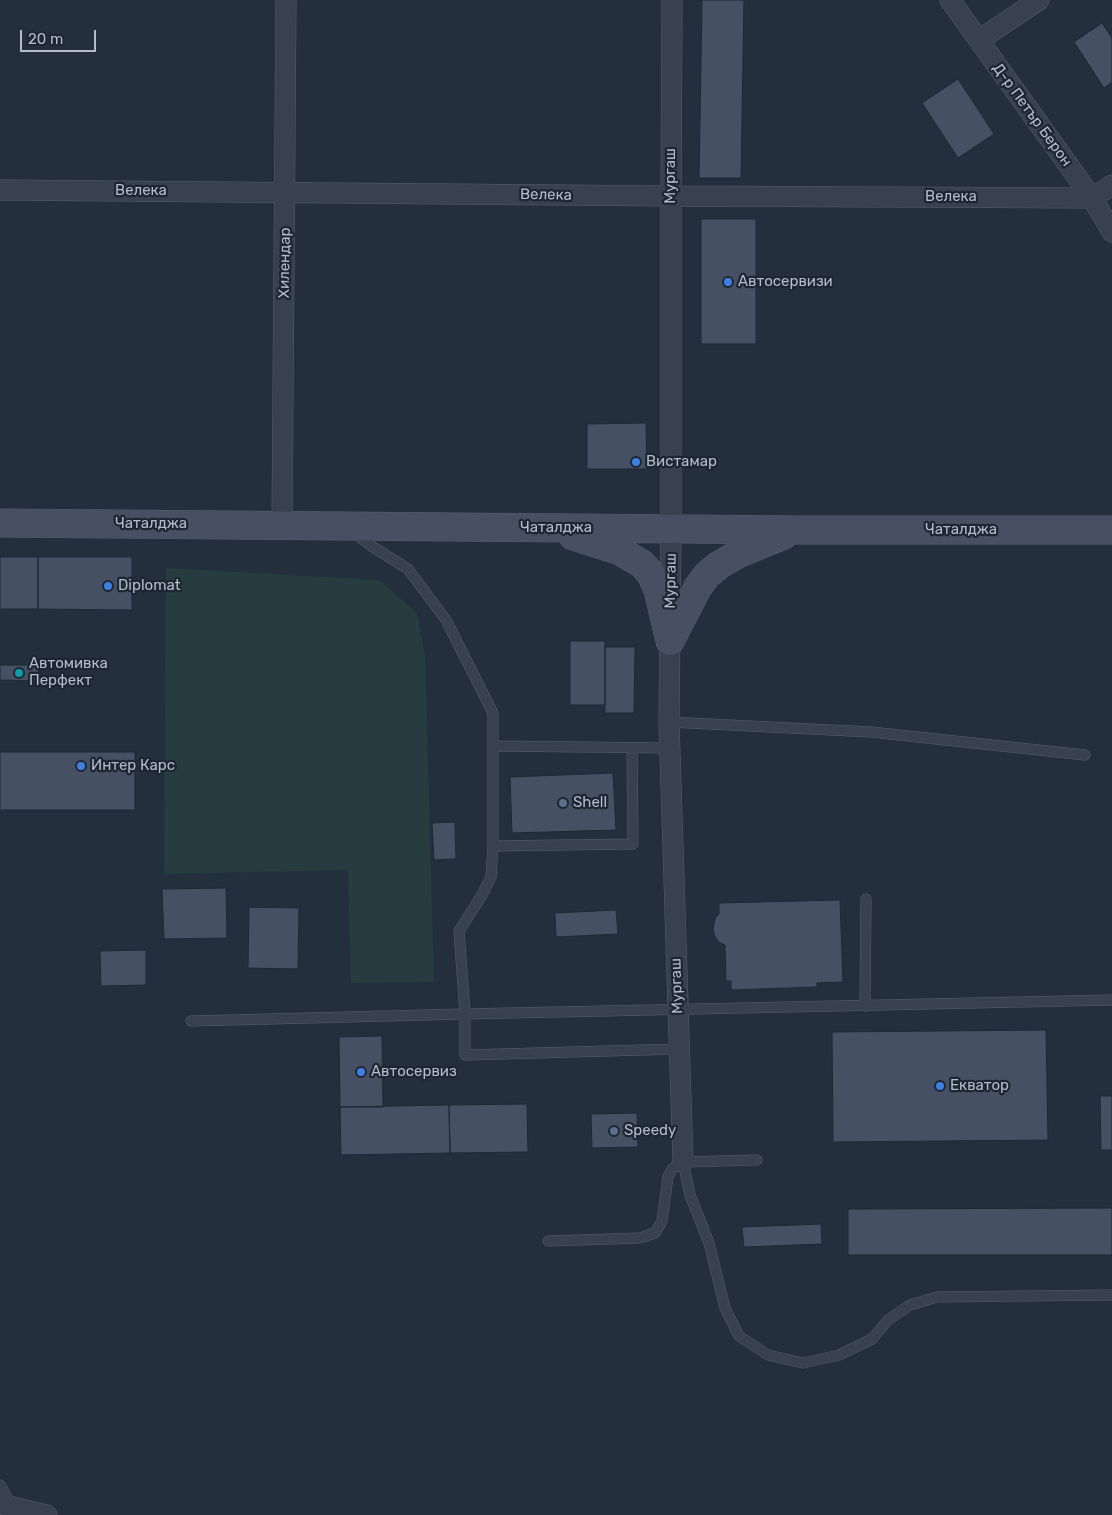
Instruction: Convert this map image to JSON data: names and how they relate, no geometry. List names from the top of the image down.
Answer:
{
  "streets": {
    "main road": ["Чаталджа"],
    "street": [
      "Д-р Петър Берон",
      "Мургаш",
      "Велека",
      "Хилендар"
    ]
  },
  "crossings": [
    ["Д-р Петър Берон", "Велека"],
    ["Мургаш", "Велека"],
    ["Мургаш", "Чаталджа"],
    ["Велека", "Хилендар"],
    ["Хилендар", "Чаталджа"]
  ],
  "places": [
    "Автосервизи",
    "Вистамар",
    "Diplomat",
    "Автомивка Перфект",
    "Интер Карс",
    "Shell",
    "Автосервиз",
    "Екватор",
    "Speedy"
  ],
  "scale_bar": "20 m"
}
